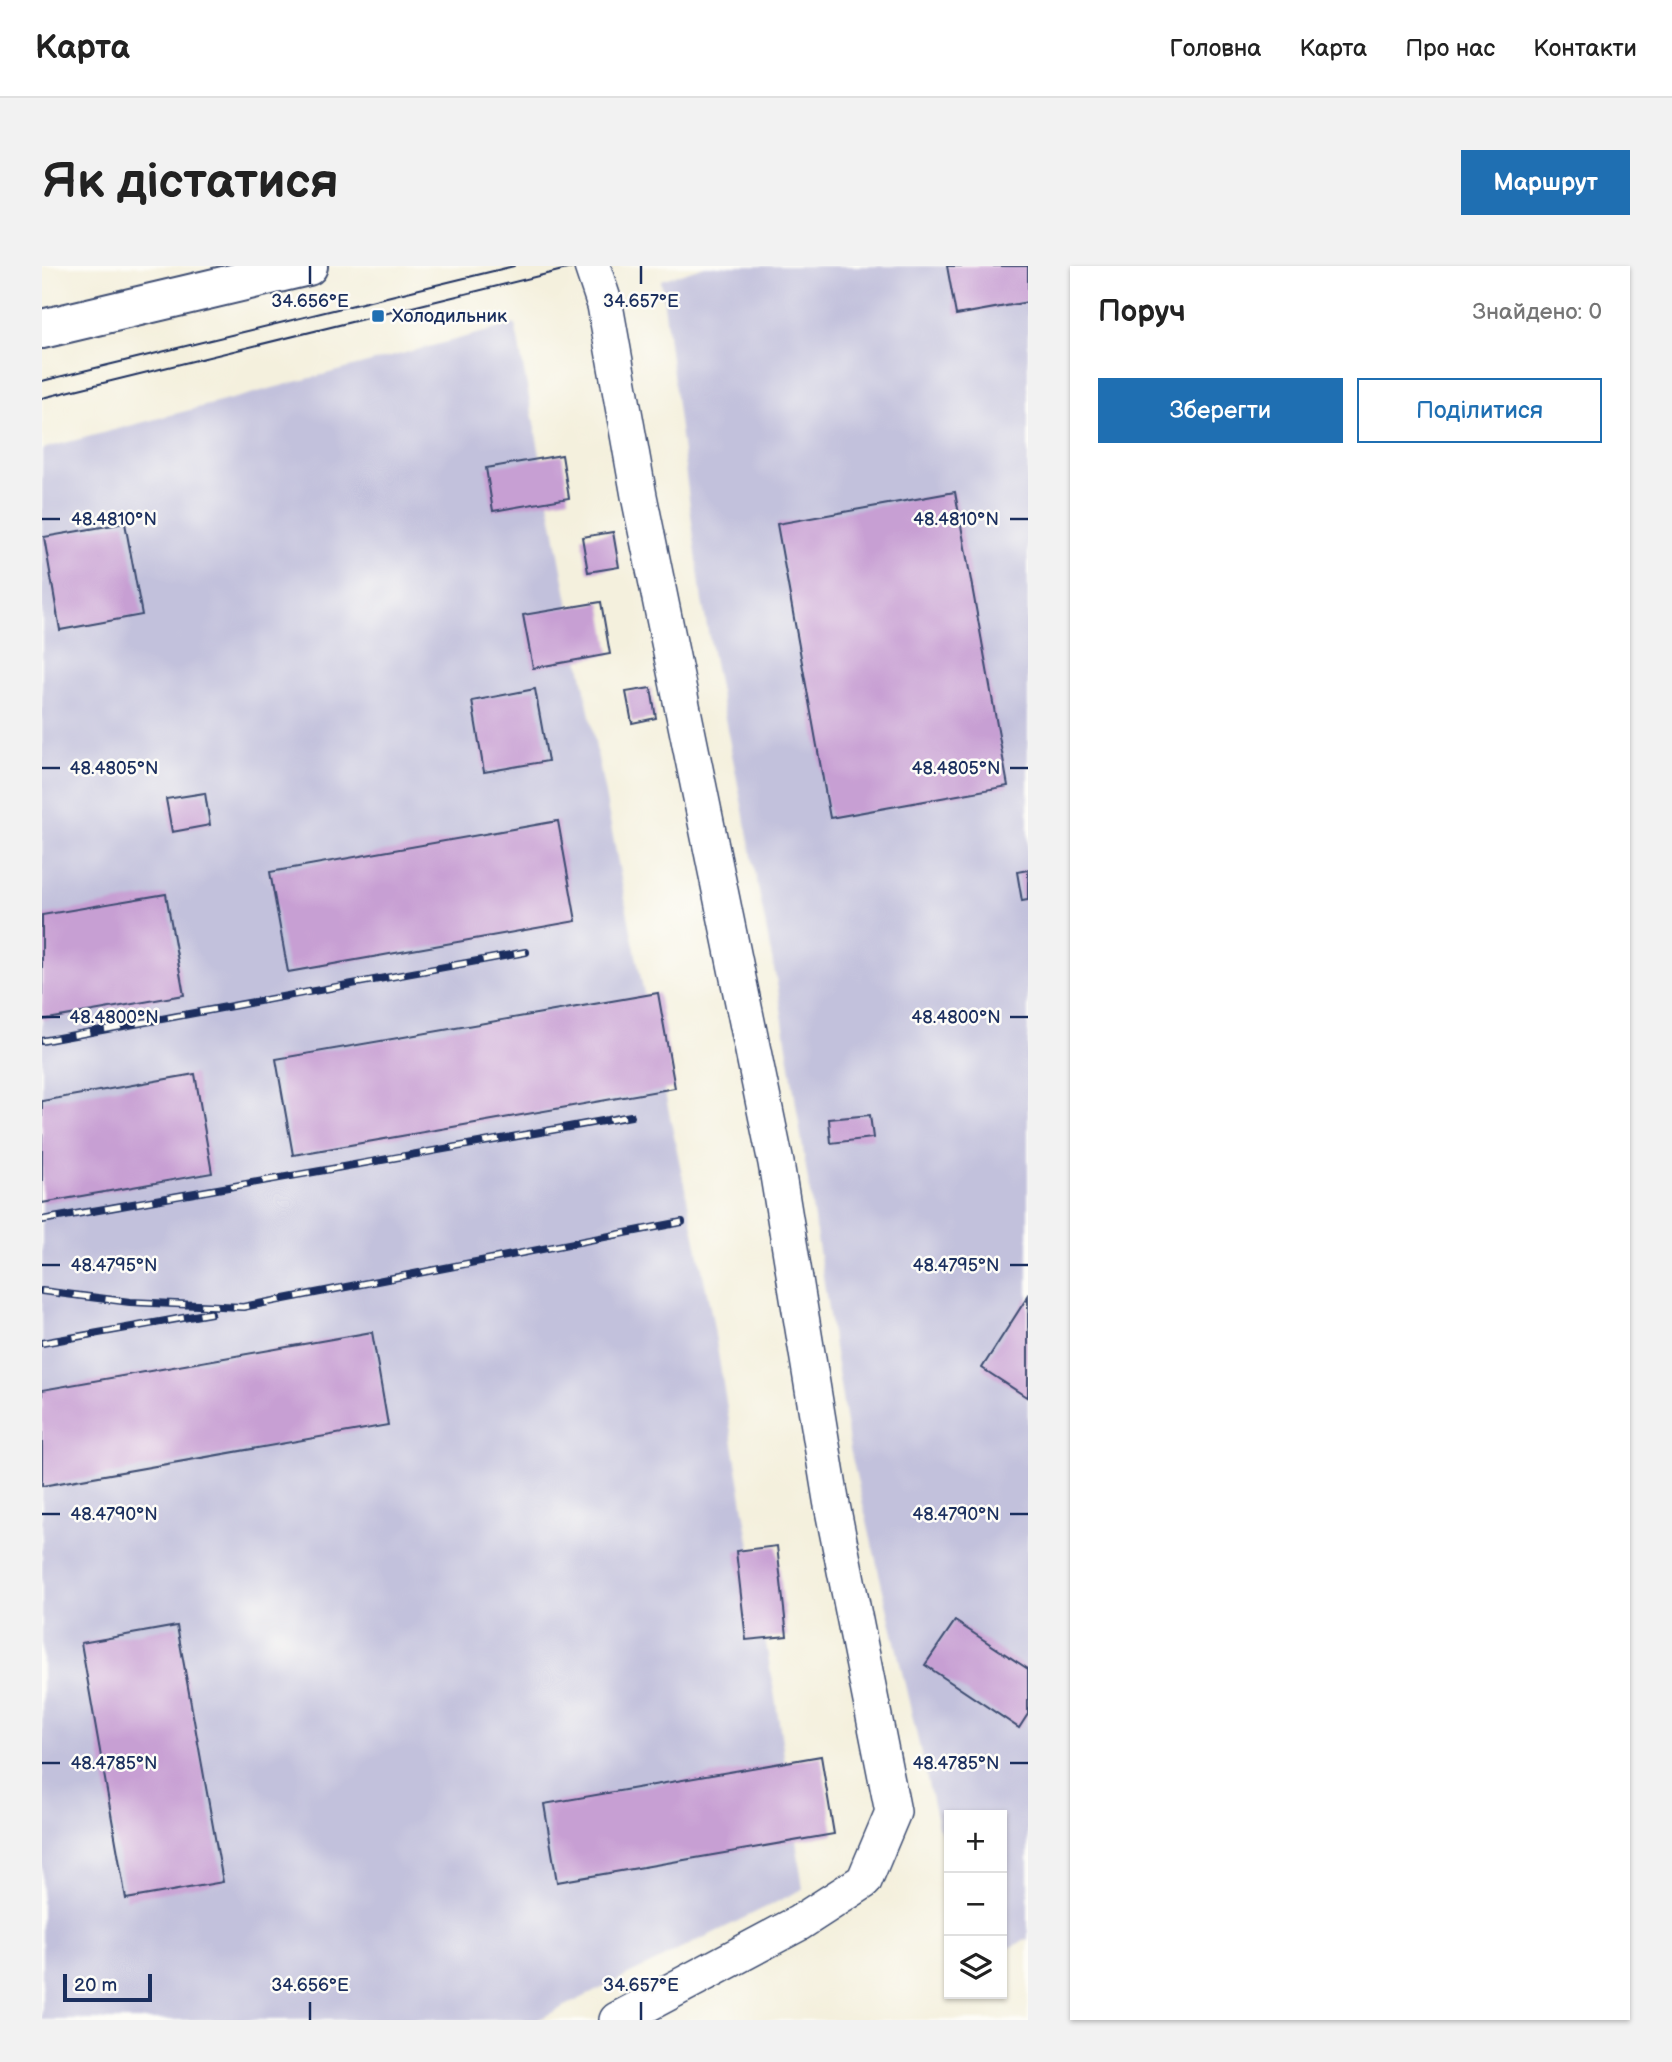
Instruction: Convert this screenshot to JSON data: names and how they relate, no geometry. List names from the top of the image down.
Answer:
{
  "places": {
    "transit": ["Холодильник"]
  },
  "scale_bar": "20 m",
  "page": {
    "header": "Карта",
    "nav": [
      "Головна",
      "Карта",
      "Про нас",
      "Контакти"
    ],
    "buttons": [
      "Маршрут",
      ["Зберегти", "Поділитися"]
    ],
    "title": "Як дістатися",
    "heading": ["Поруч", "Знайдено: 0"],
    "map_buttons": ["+", "−"],
    "scale": "20 m"
  },
  "coordinates": [
    "34.656°E",
    "34.657°E",
    "48.4810°N",
    "48.4805°N",
    "48.4800°N",
    "48.4795°N",
    "48.4790°N",
    "48.4785°N"
  ]
}
